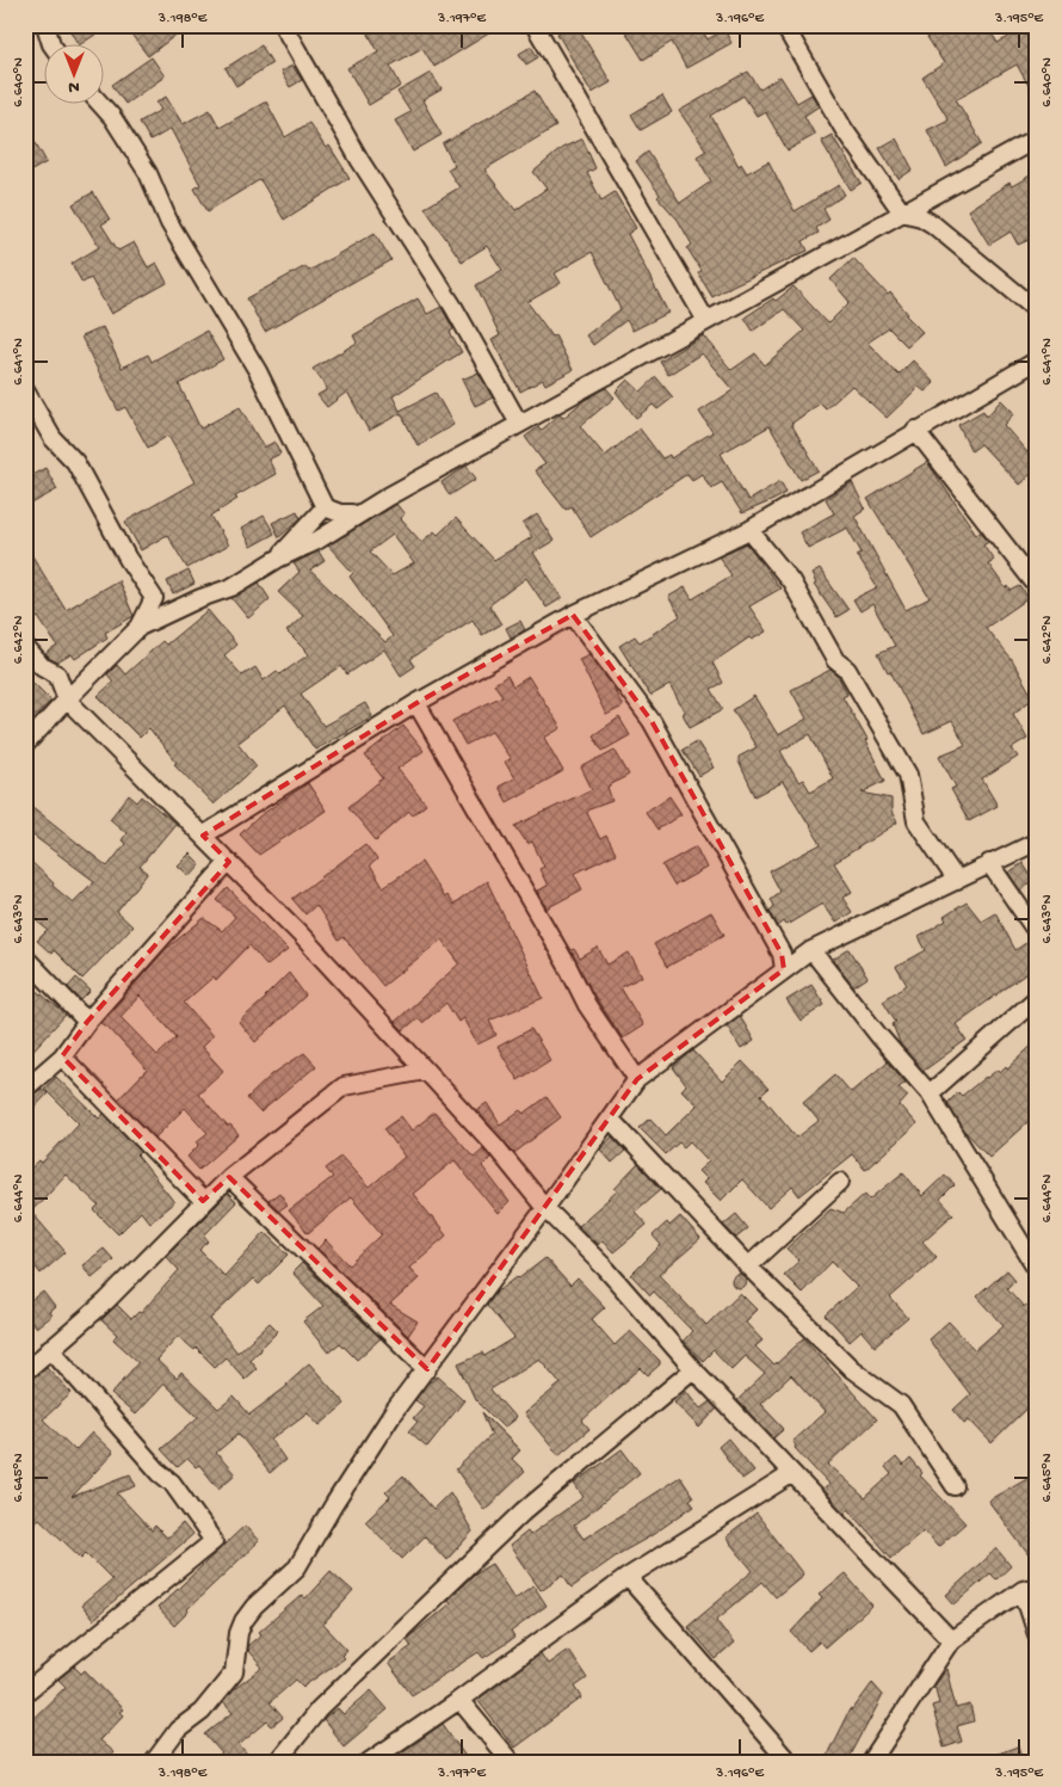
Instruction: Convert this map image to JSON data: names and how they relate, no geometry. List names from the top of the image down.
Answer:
{
  "north": "bottom",
  "coordinates": [
    "3.198°E",
    "3.197°E",
    "3.196°E",
    "3.195°E",
    "6.640°N",
    "6.641°N",
    "6.642°N",
    "6.643°N",
    "6.644°N",
    "6.645°N"
  ]
}
